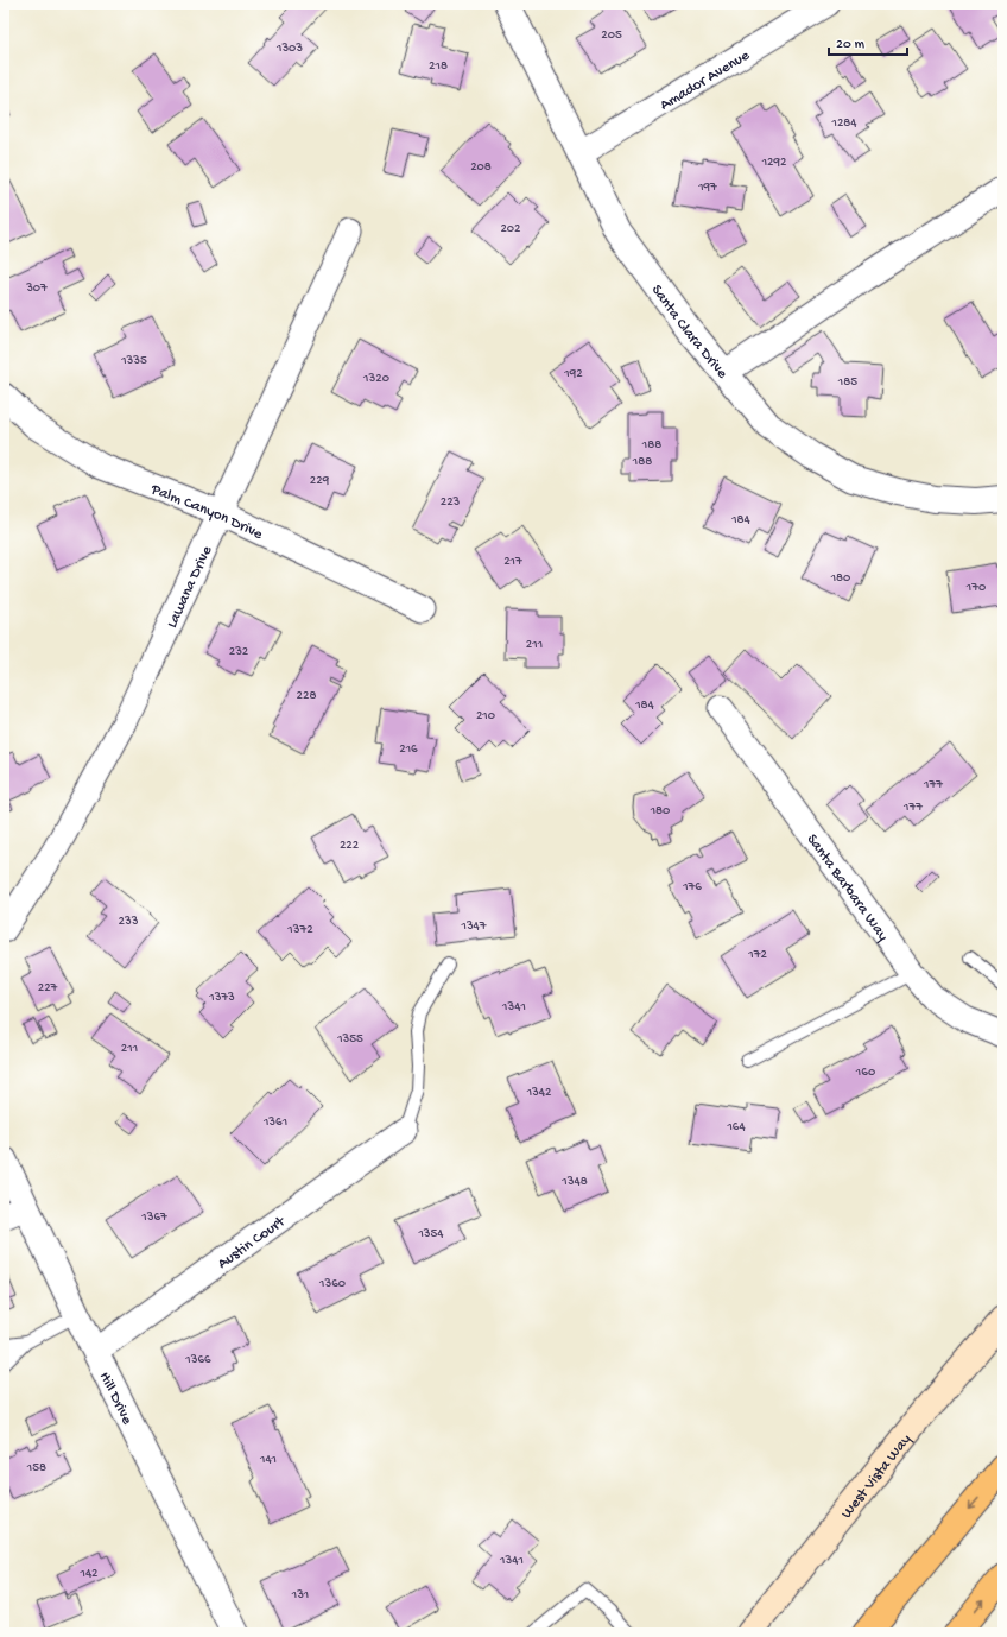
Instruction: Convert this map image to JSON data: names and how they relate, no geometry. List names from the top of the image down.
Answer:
{
  "streets": {
    "main road": ["West Vista Way"],
    "street": [
      "Amador Avenue",
      "Santa Clara Drive",
      "Palm Canyon Drive",
      "Lawana Drive",
      "Santa Barbara Way",
      "Austin Court",
      "Hill Drive"
    ]
  },
  "crossings": [
    ["Amador Avenue", "Santa Clara Drive"],
    ["Palm Canyon Drive", "Lawana Drive"],
    ["Austin Court", "Hill Drive"]
  ],
  "house_numbers": [
    "205",
    "1303",
    "218",
    "1284",
    "1292",
    "208",
    "197",
    "202",
    "307",
    "1335",
    "192",
    "1320",
    "185",
    "188",
    "188",
    "229",
    "223",
    "184",
    "217",
    "180",
    "170",
    "211",
    "232",
    "228",
    "184",
    "210",
    "216",
    "177",
    "177",
    "180",
    "222",
    "176",
    "233",
    "1347",
    "1372",
    "172",
    "227",
    "1373",
    "1341",
    "1355",
    "211",
    "160",
    "1342",
    "1361",
    "164",
    "1348",
    "1367",
    "1354",
    "1360",
    "1366",
    "141",
    "158",
    "1341",
    "142",
    "131"
  ],
  "scale_bar": "20 m"
}
